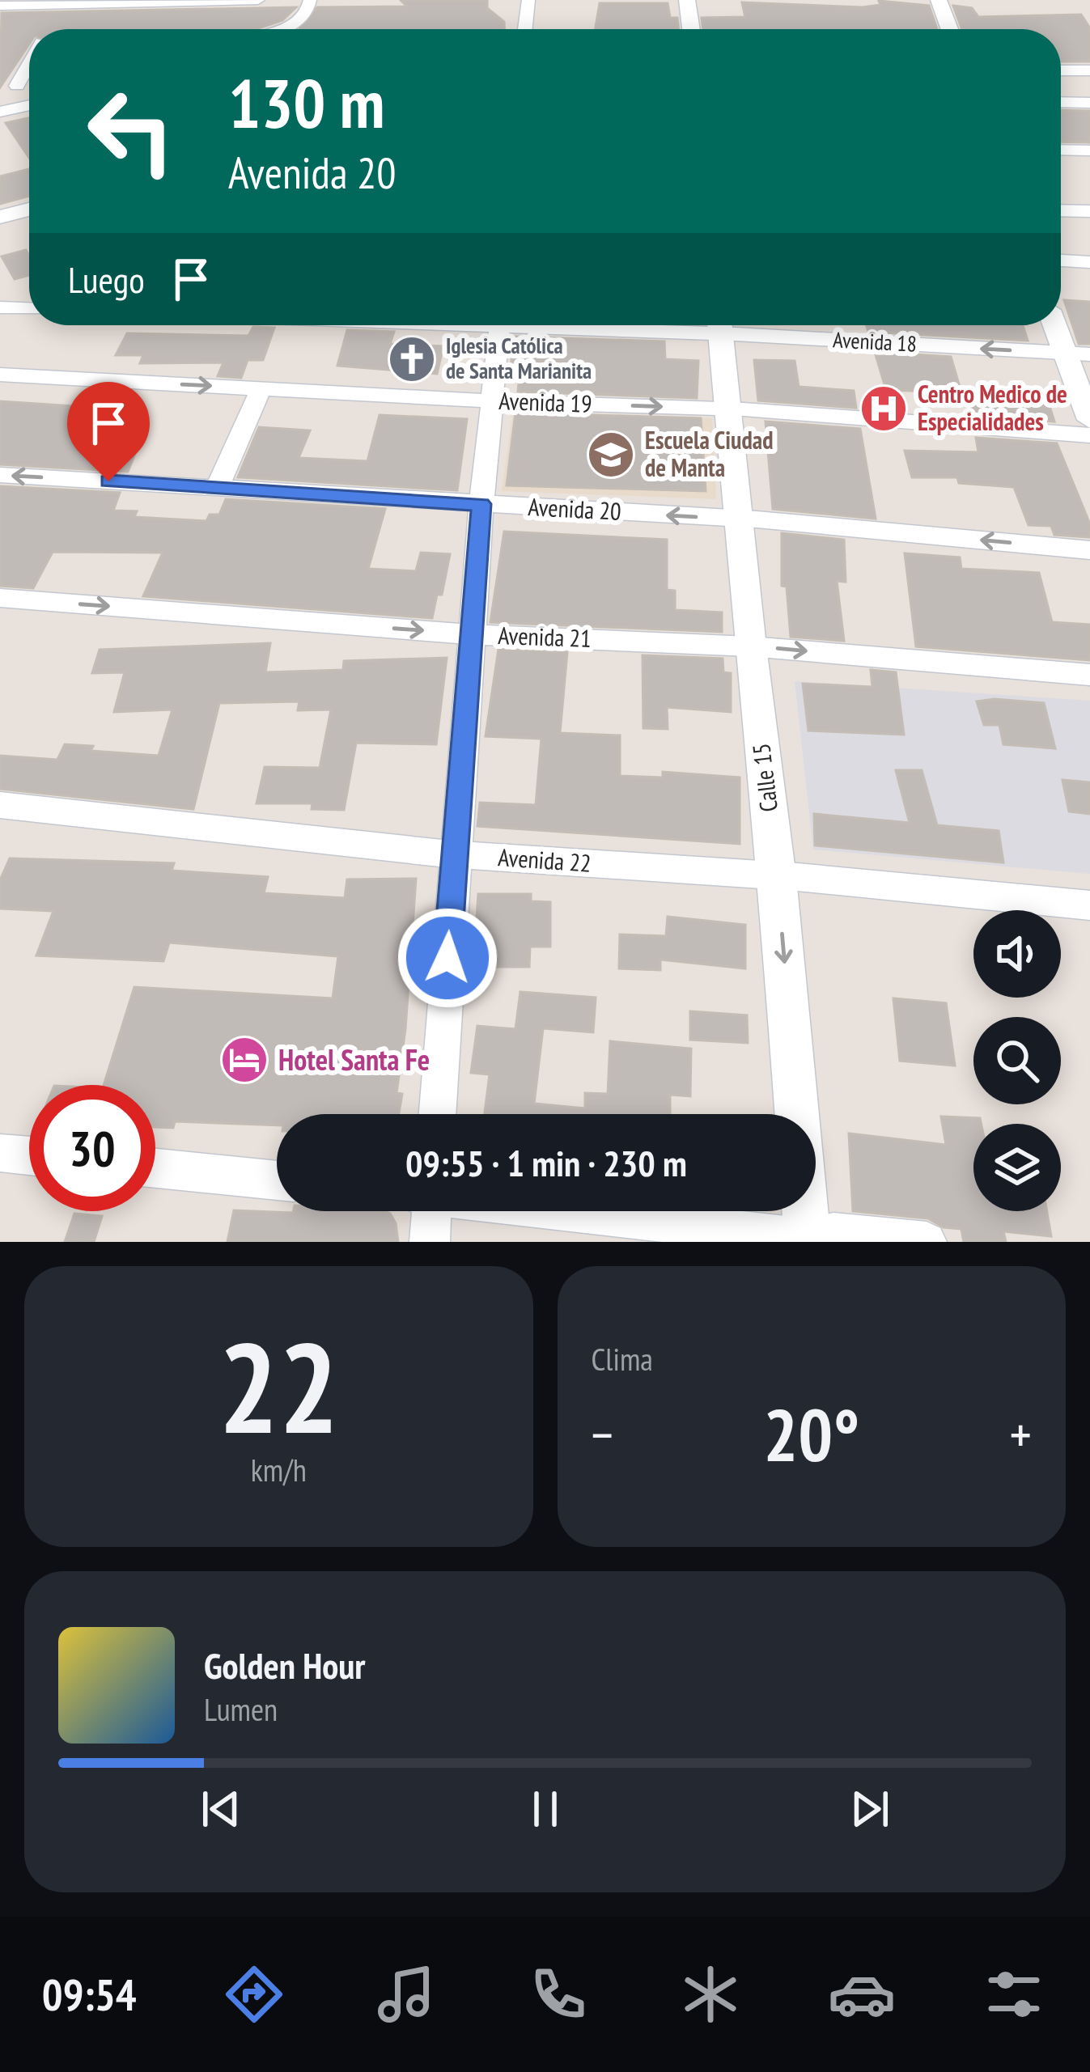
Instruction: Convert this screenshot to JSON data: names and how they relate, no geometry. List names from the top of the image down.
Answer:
{
  "streets": {
    "street": [
      "Avenida 18",
      "Avenida 19",
      "Avenida 20",
      "Avenida 21",
      "Calle 15",
      "Avenida 22"
    ]
  },
  "crossings": [
    ["Avenida 19", "Calle 15"],
    ["Avenida 20", "Calle 15"],
    ["Avenida 21", "Calle 15"],
    ["Calle 15", "Avenida 22"]
  ],
  "one_way": [
    "Avenida 18",
    "Avenida 19",
    "Avenida 20",
    "Avenida 21",
    "Calle 15"
  ],
  "places": {
    "church": ["Iglesia Católica de Santa Marianita"],
    "hospital": ["Centro Medico de Especialidades"],
    "school or university": ["Escuela Ciudad de Manta"],
    "hotel": ["Hotel Santa Fe"]
  },
  "page": {
    "turn": ["130 m", "Avenida 20"],
    "then": "Luego",
    "limit": "30",
    "trip": "09:55 · 1 min · 230 m",
    "tile": [
      ["22", "km/h"],
      "Clima"
    ],
    "heat": ["−", "20°", "+"],
    "song": ["Golden Hour", "Lumen"],
    "tabs": "09:54"
  }
}
